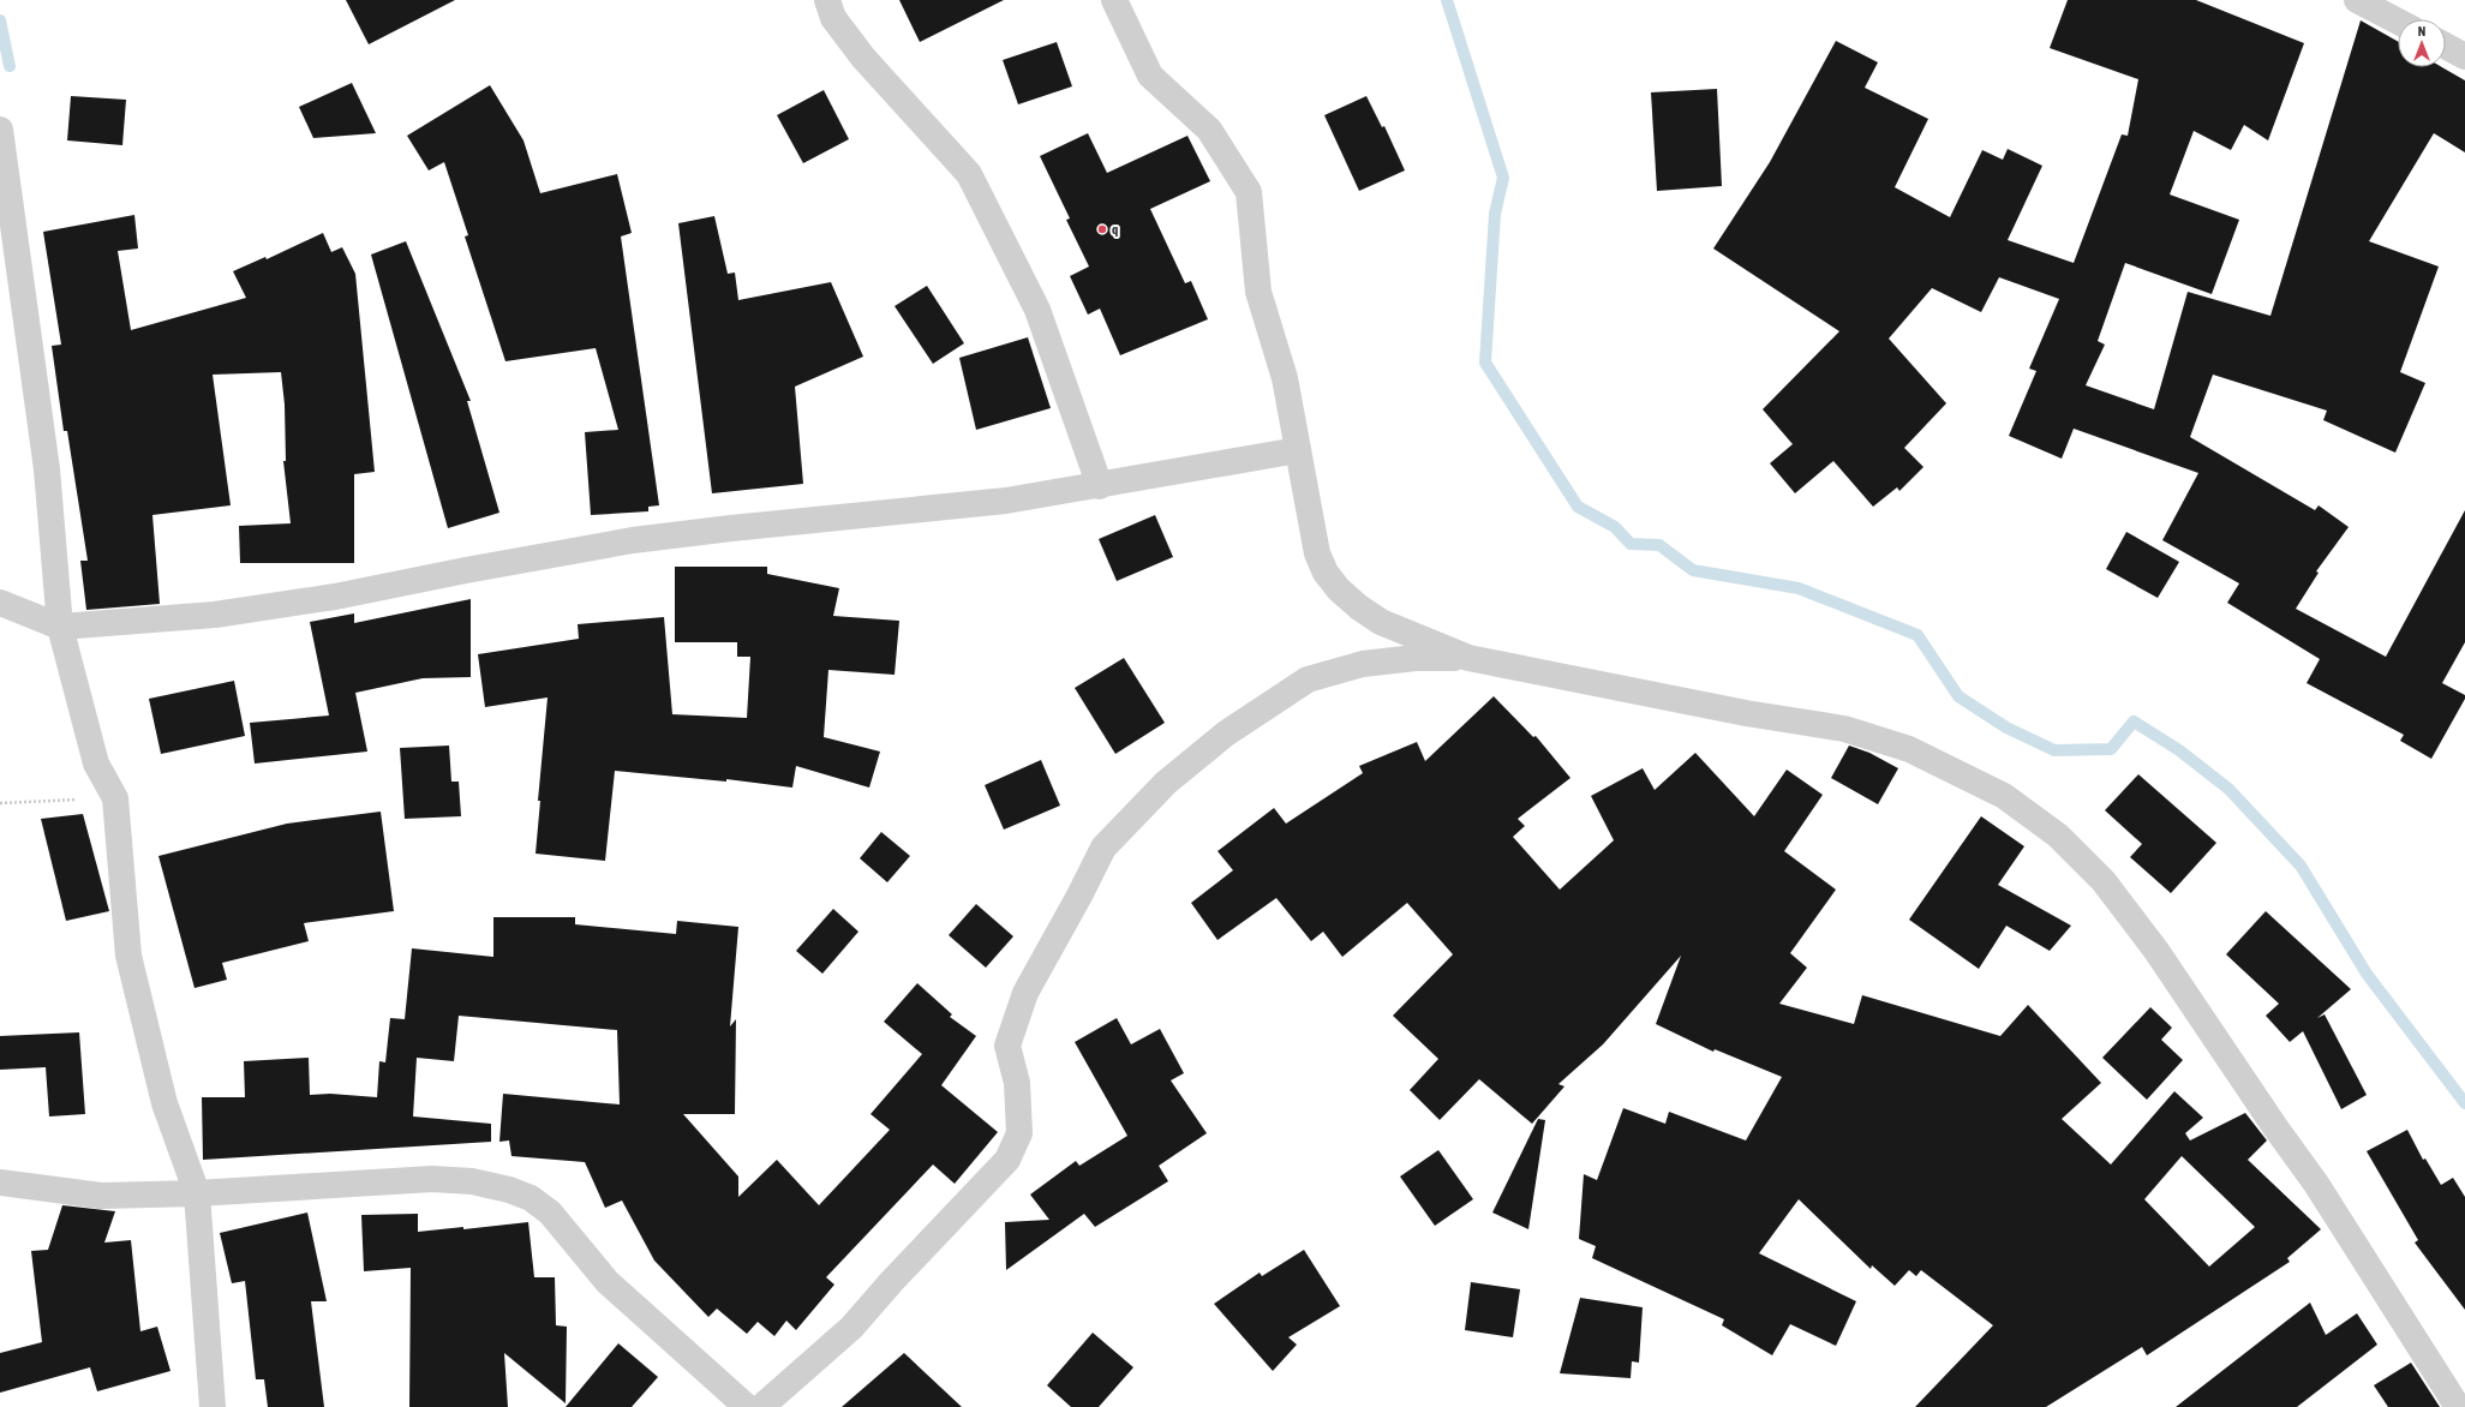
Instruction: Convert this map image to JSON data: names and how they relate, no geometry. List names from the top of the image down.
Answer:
{
  "places": ["q"],
  "north": "top"
}
